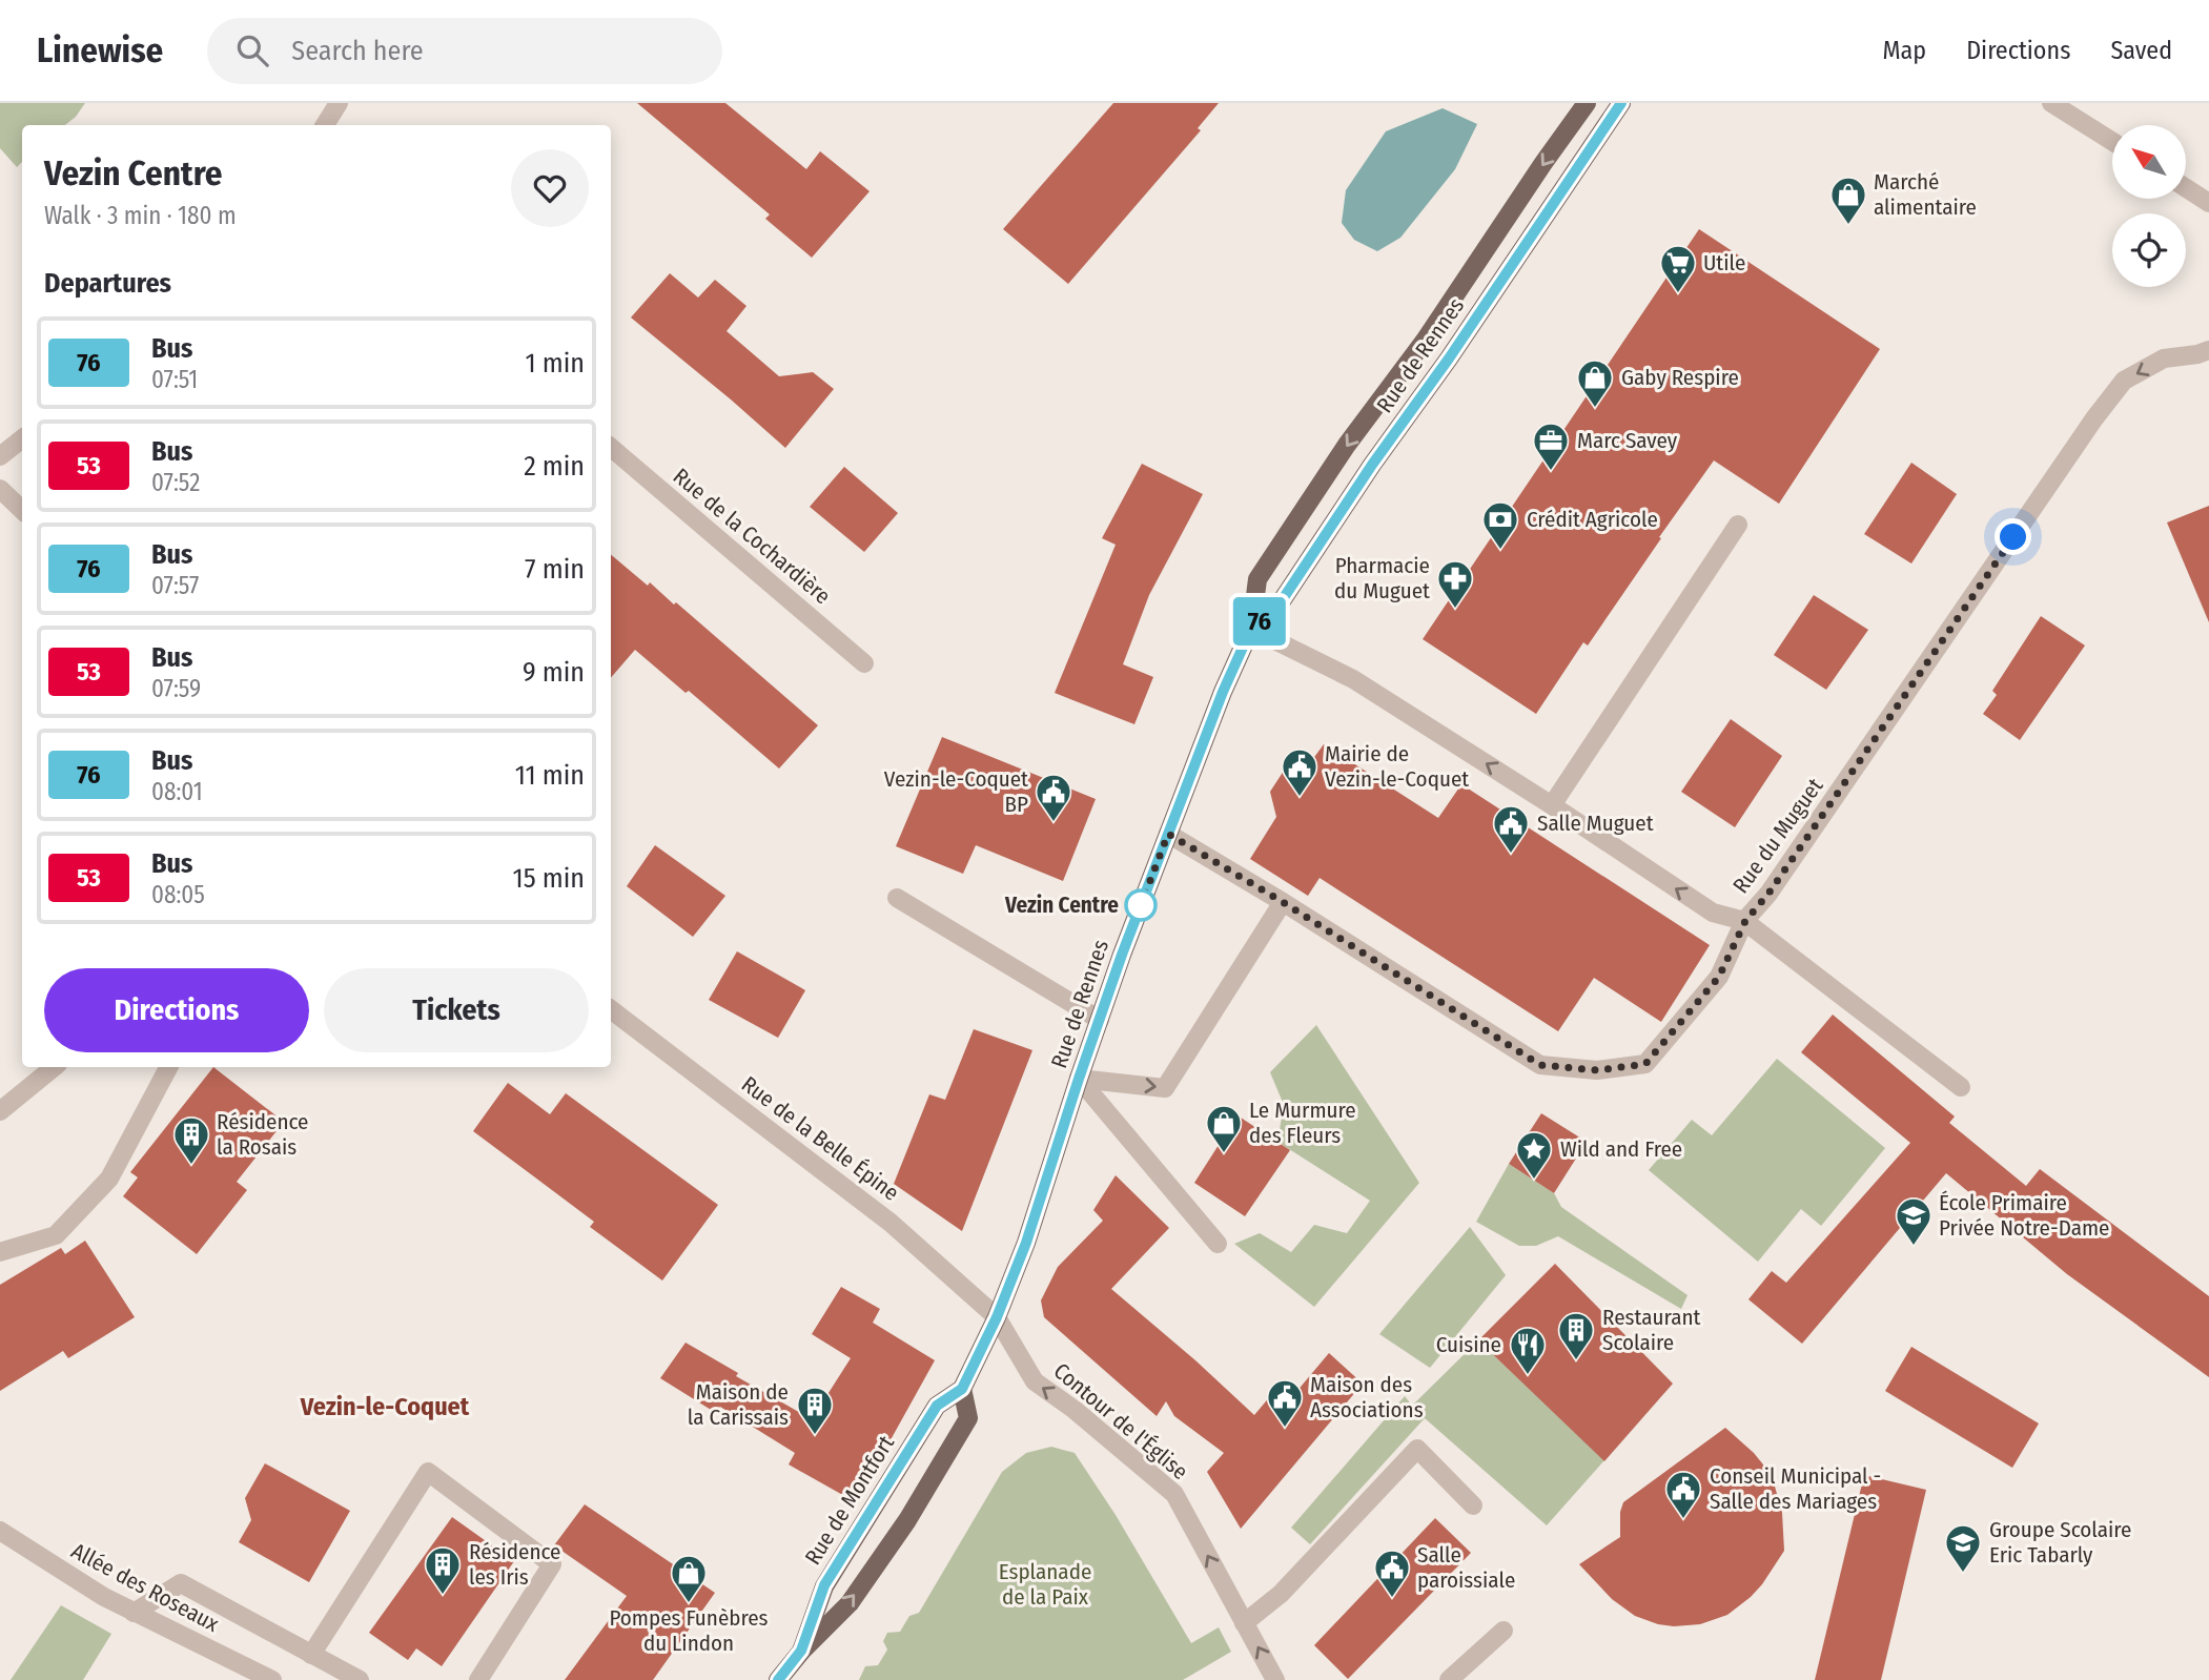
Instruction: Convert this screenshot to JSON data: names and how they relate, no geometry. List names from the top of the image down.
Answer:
{
  "streets": {
    "main road": ["Rue de Rennes", "Rue de Montfort"],
    "street": [
      "Rue de la Cochardière",
      "Rue du Muguet",
      "Rue de la Belle Épine",
      "Contour de l'Église",
      "Allée des Roseaux"
    ]
  },
  "crossings": [
    ["Rue de Rennes", "Rue du Muguet"],
    ["Rue de Rennes", "Rue de la Belle Épine"],
    ["Rue de Rennes", "Contour de l'Église"],
    ["Rue de Rennes", "Rue de Montfort"],
    ["Rue de la Belle Épine", "Contour de l'Église"],
    ["Rue de la Belle Épine", "Rue de Montfort"],
    ["Contour de l'Église", "Rue de Montfort"]
  ],
  "one_way": ["Contour de l'Église"],
  "districts": ["Vezin-le-Coquet"],
  "parks": ["Esplanade de la Paix"],
  "places": {
    "shop": [
      "Marché alimentaire",
      "Gaby Respire",
      "Le Murmure des Fleurs",
      "Pompes Funèbres du Lindon"
    ],
    "supermarket": ["Utile"],
    "office": ["Marc Savey"],
    "bank": ["Crédit Agricole"],
    "pharmacy": ["Pharmacie du Muguet"],
    "public building": [
      "Mairie de Vezin-le-Coquet",
      "Vezin-le-Coquet BP",
      "Salle Muguet",
      "Maison des Associations",
      "Conseil Municipal - Salle des Mariages",
      "Salle paroissiale"
    ],
    "other": ["Vezin Centre"],
    "building": [
      "Résidence la Rosais",
      "Restaurant Scolaire",
      "Maison de la Carissais",
      "Résidence les Iris"
    ],
    "place": ["Wild and Free"],
    "school or university": ["École Primaire Privée Notre-Dame", "Groupe Scolaire Eric Tabarly"],
    "restaurant": ["Cuisine"]
  },
  "lines": ["bus line 76"],
  "north": "top left",
  "page": {
    "header": "Linewise",
    "search": "Search here",
    "nav": ["Map", "Directions", "Saved"],
    "on_map": "76",
    "heading": [
      ["Vezin Centre", "Walk · 3 min · 180 m"],
      "Departures"
    ],
    "list": [
      {
        "mark": "76",
        "name": "Bus",
        "note": "07:51",
        "value": "1 min"
      },
      {
        "mark": "53",
        "name": "Bus",
        "note": "07:52",
        "value": "2 min"
      },
      {
        "mark": "76",
        "name": "Bus",
        "note": "07:57",
        "value": "7 min"
      },
      {
        "mark": "53",
        "name": "Bus",
        "note": "07:59",
        "value": "9 min"
      },
      {
        "mark": "76",
        "name": "Bus",
        "note": "08:01",
        "value": "11 min"
      },
      {
        "mark": "53",
        "name": "Bus",
        "note": "08:05",
        "value": "15 min"
      }
    ],
    "buttons": ["Directions", "Tickets"]
  }
}
